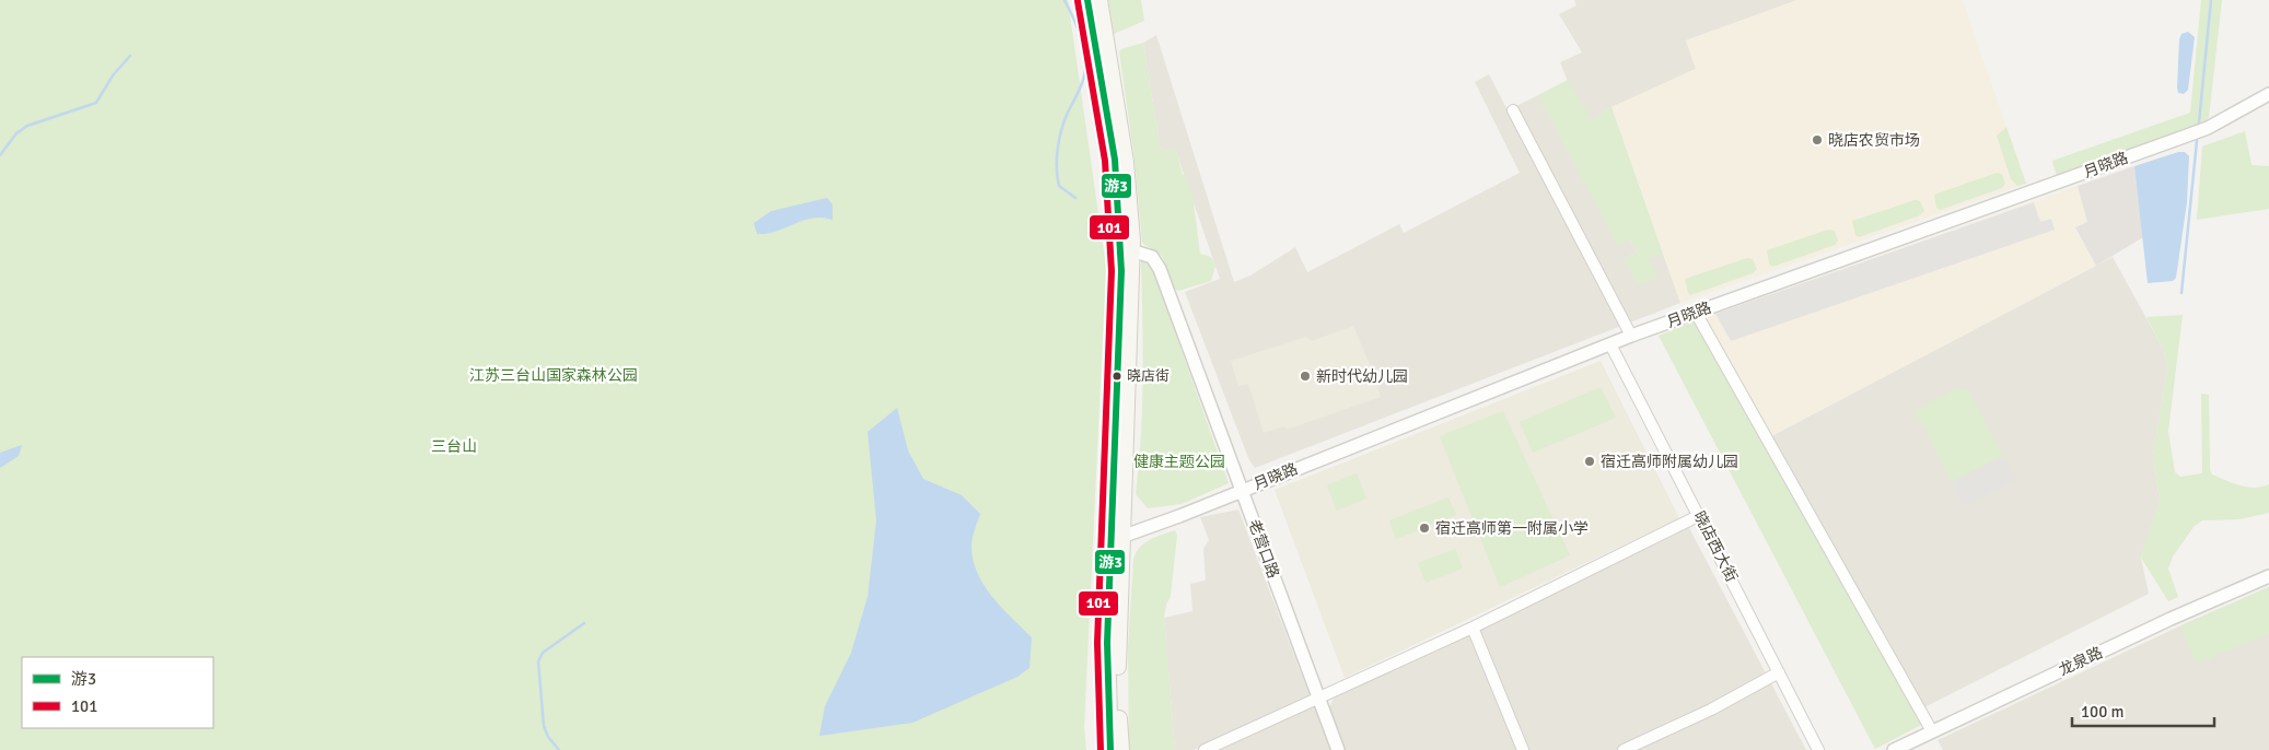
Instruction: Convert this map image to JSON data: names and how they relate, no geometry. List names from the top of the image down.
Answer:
{
  "streets": {
    "street": [
      "月晓路",
      "晓店西大街",
      "老营口路",
      "龙泉路"
    ]
  },
  "crossings": [
    ["月晓路", "晓店西大街"],
    ["月晓路", "老营口路"]
  ],
  "parks": ["江苏三台山国家森林公园", "三台山", "健康主题公园"],
  "places": [
    "晓店农贸市场",
    "晓店街",
    "新时代幼儿园",
    "宿迁高师附属幼儿园",
    "宿迁高师第一附属小学"
  ],
  "lines": ["transit line 游3", "transit line 101"],
  "legend": ["游3", "101"],
  "scale_bar": "100 m"
}
